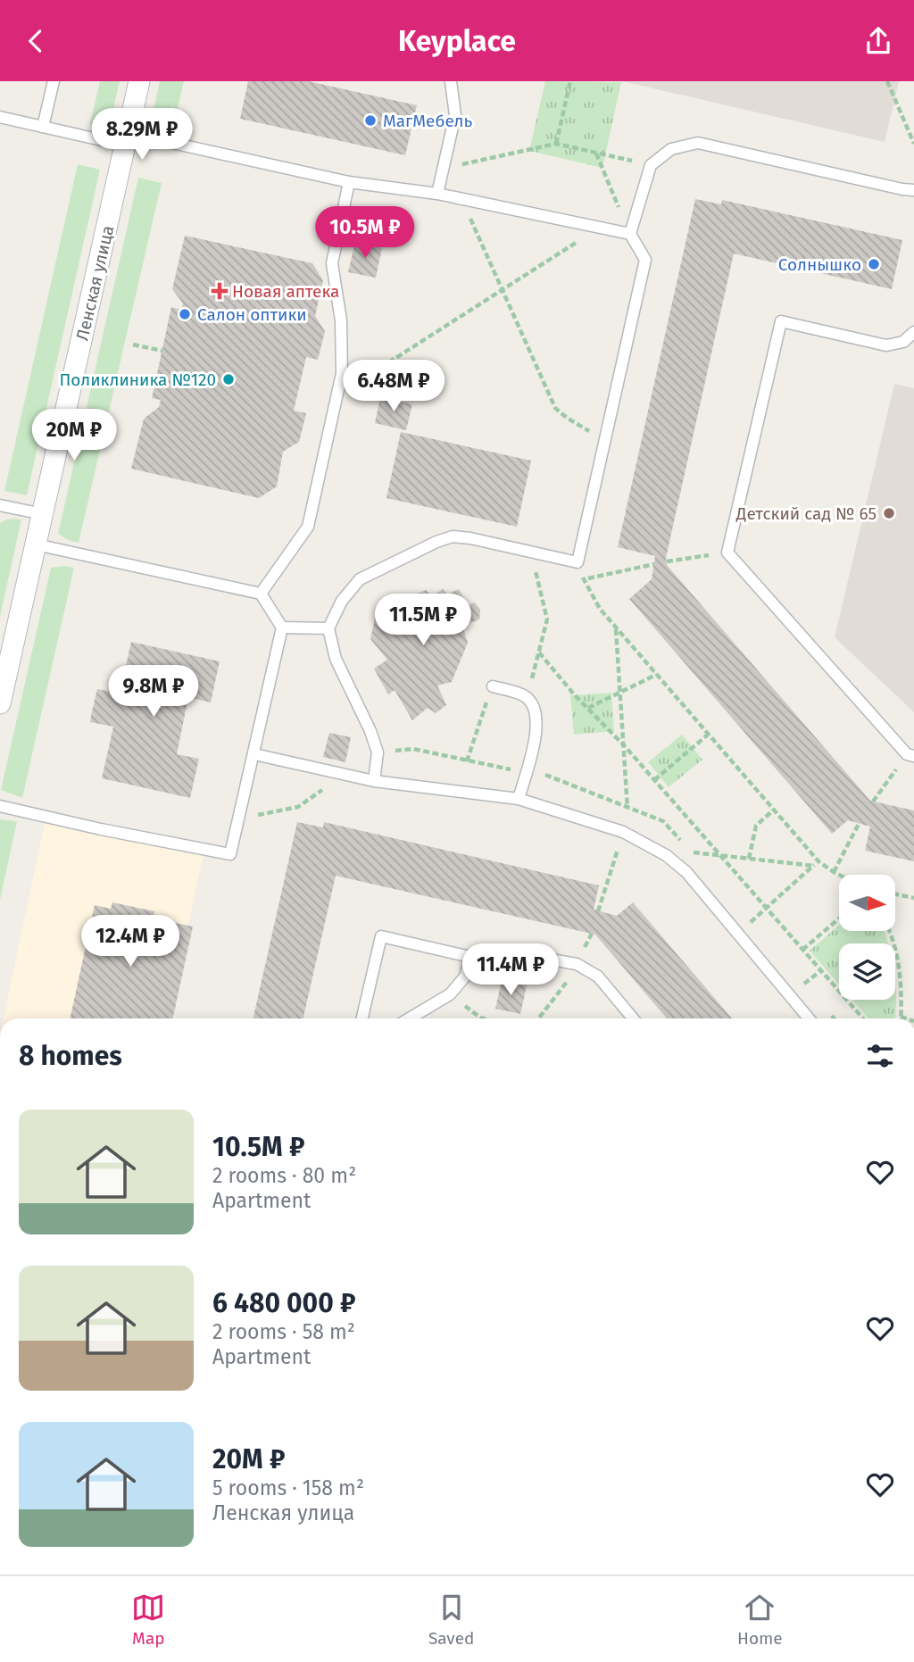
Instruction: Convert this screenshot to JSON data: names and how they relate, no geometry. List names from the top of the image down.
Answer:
{
  "streets": {
    "street": ["Ленская улица"]
  },
  "places": {
    "other": [
      "МагМебель",
      "Солнышко",
      "Салон оптики",
      "Поликлиника №120",
      "Детский сад № 65"
    ],
    "health": ["Новая аптека"]
  },
  "north": "right",
  "page": {
    "header": "Keyplace",
    "price": [
      "8.29M ₽",
      "10.5M ₽",
      "6.48M ₽",
      "20M ₽",
      "11.5M ₽",
      "9.8M ₽",
      "12.4M ₽",
      "11.4M ₽"
    ],
    "heading": "8 homes",
    "list": [
      {
        "name": "10.5M ₽",
        "note": "2 rooms · 80 m² · Apartment"
      },
      {
        "name": "6 480 000 ₽",
        "note": "2 rooms · 58 m² · Apartment"
      },
      {
        "name": "20M ₽",
        "note": "5 rooms · 158 m² · Ленская улица"
      }
    ],
    "tabs": ["Map", "Saved", "Home"]
  }
}
